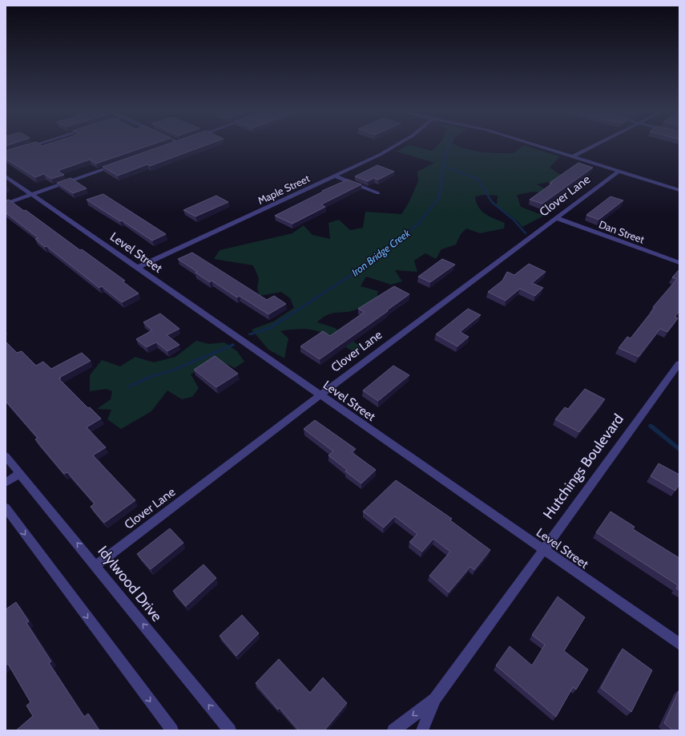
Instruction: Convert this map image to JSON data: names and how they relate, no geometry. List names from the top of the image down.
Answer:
{
  "streets": {
    "street": [
      "Maple Street",
      "Clover Lane",
      "Dan Street",
      "Level Street",
      "Hutchings Boulevard",
      "Idylwood Drive"
    ]
  },
  "crossings": [
    ["Maple Street", "Level Street"],
    ["Clover Lane", "Dan Street"],
    ["Clover Lane", "Level Street"],
    ["Clover Lane", "Idylwood Drive"],
    ["Level Street", "Hutchings Boulevard"]
  ],
  "water": ["Iron Bridge Creek"]
}
